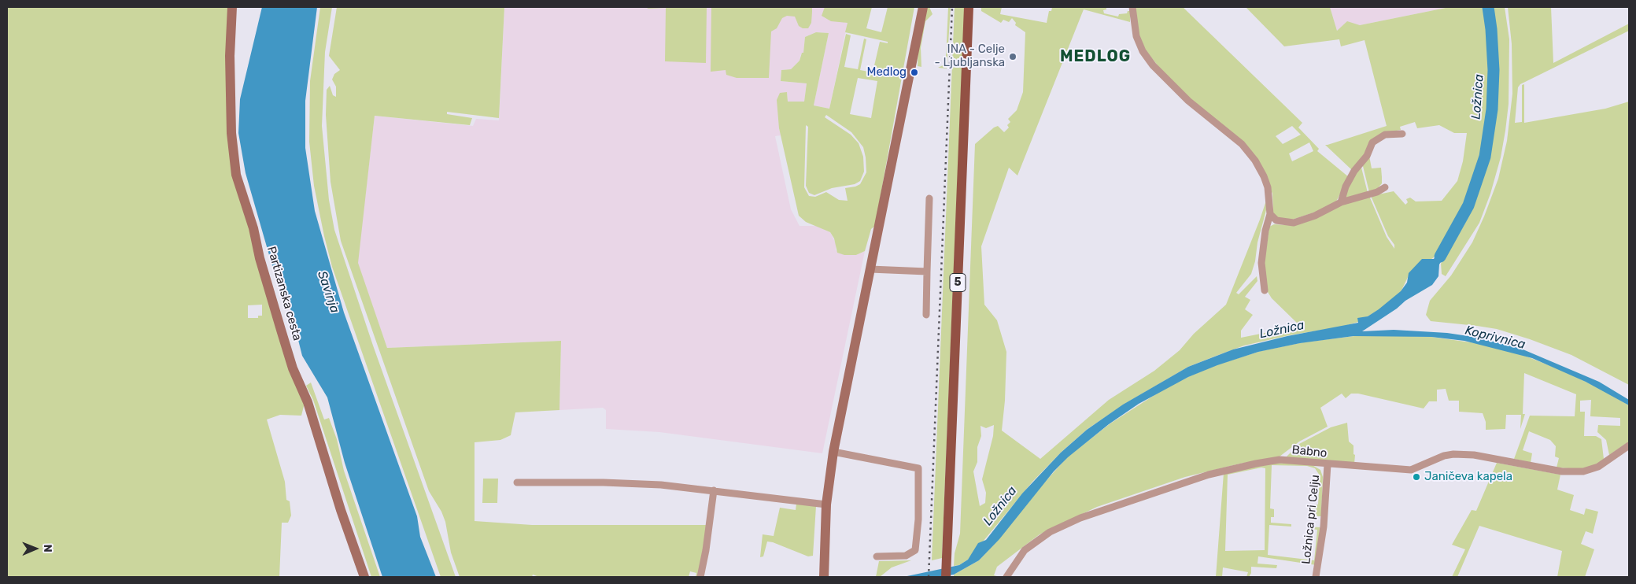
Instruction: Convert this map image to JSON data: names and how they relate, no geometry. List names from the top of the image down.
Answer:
{
  "streets": {
    "main road": ["5"],
    "street": ["Partizanska cesta", "Babno", "Ložnica pri Celju"]
  },
  "crossings": [
    ["Babno", "Ložnica pri Celju"]
  ],
  "districts": ["MEDLOG"],
  "water": ["Ložnica", "Savinja", "Koprivnica"],
  "places": ["INA - Celje - Ljubljanska", "Medlog", "Janičeva kapela"],
  "north": "right"
}
